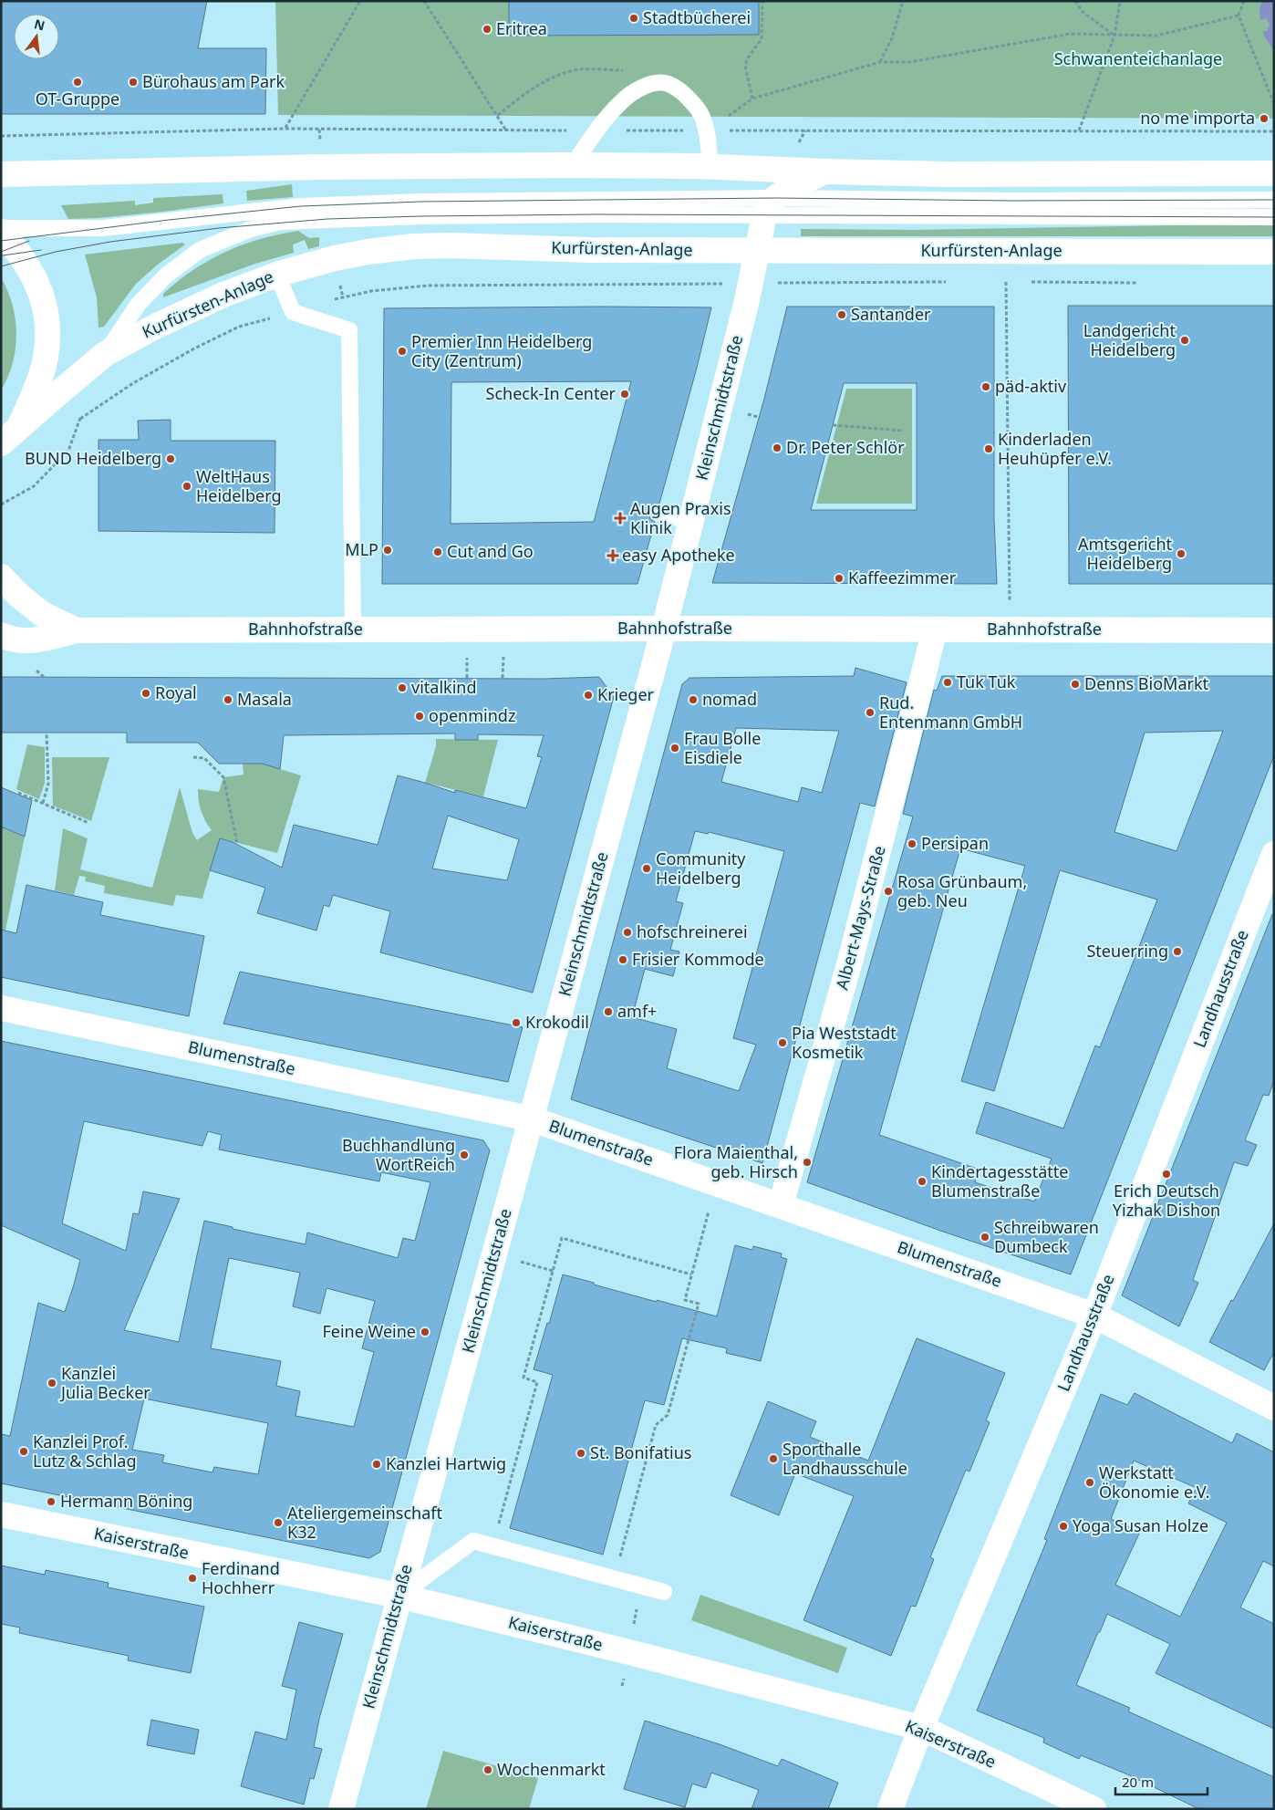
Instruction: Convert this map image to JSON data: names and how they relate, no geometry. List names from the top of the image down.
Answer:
{
  "streets": {
    "street": [
      "Kurfürsten-Anlage",
      "Kleinschmidtstraße",
      "Bahnhofstraße",
      "Albert-Mays-Straße",
      "Landhausstraße",
      "Blumenstraße",
      "Kaiserstraße"
    ]
  },
  "crossings": [
    ["Kurfürsten-Anlage", "Kleinschmidtstraße"],
    ["Kleinschmidtstraße", "Bahnhofstraße"],
    ["Kleinschmidtstraße", "Blumenstraße"],
    ["Kleinschmidtstraße", "Kaiserstraße"],
    ["Bahnhofstraße", "Albert-Mays-Straße"],
    ["Albert-Mays-Straße", "Blumenstraße"],
    ["Landhausstraße", "Blumenstraße"],
    ["Landhausstraße", "Kaiserstraße"]
  ],
  "parks": ["Schwanenteichanlage"],
  "places": {
    "other": [
      "Stadtbücherei",
      "Eritrea",
      "OT-Gruppe",
      "Bürohaus am Park",
      "no me importa",
      "Santander",
      "Landgericht Heidelberg",
      "Premier Inn Heidelberg City (Zentrum)",
      "päd-aktiv",
      "Scheck-In Center",
      "Dr. Peter Schlör",
      "Kinderladen Heuhüpfer e.V.",
      "BUND Heidelberg",
      "WeltHaus Heidelberg",
      "MLP",
      "Cut and Go",
      "Amtsgericht Heidelberg",
      "Kaffeezimmer",
      "Tuk Tuk",
      "Denns BioMarkt",
      "vitalkind",
      "Royal",
      "Krieger",
      "Masala",
      "nomad",
      "Rud. Entenmann GmbH",
      "openmindz",
      "Frau Bolle Eisdiele",
      "Persipan",
      "Community Heidelberg",
      "Rosa Grünbaum, geb. Neu",
      "hofschreinerei",
      "Steuerring",
      "Frisier Kommode",
      "amf+",
      "Krokodil",
      "Pia Weststadt Kosmetik",
      "Buchhandlung WortReich",
      "Flora Maienthal, geb. Hirsch",
      "Erich Deutsch Yizhak Dishon",
      "Kindertagesstätte Blumenstraße",
      "Schreibwaren Dumbeck",
      "Feine Weine",
      "Kanzlei Julia Becker",
      "Kanzlei Prof. Lutz & Schlag",
      "St. Bonifatius",
      "Sporthalle Landhausschule",
      "Kanzlei Hartwig",
      "Werkstatt Ökonomie e.V.",
      "Hermann Böning",
      "Ateliergemeinschaft K32",
      "Yoga Susan Holze",
      "Ferdinand Hochherr",
      "Wochenmarkt"
    ],
    "health": ["Augen Praxis Klinik", "easy Apotheke"]
  },
  "scale_bar": "20 m",
  "north": "top"
}
